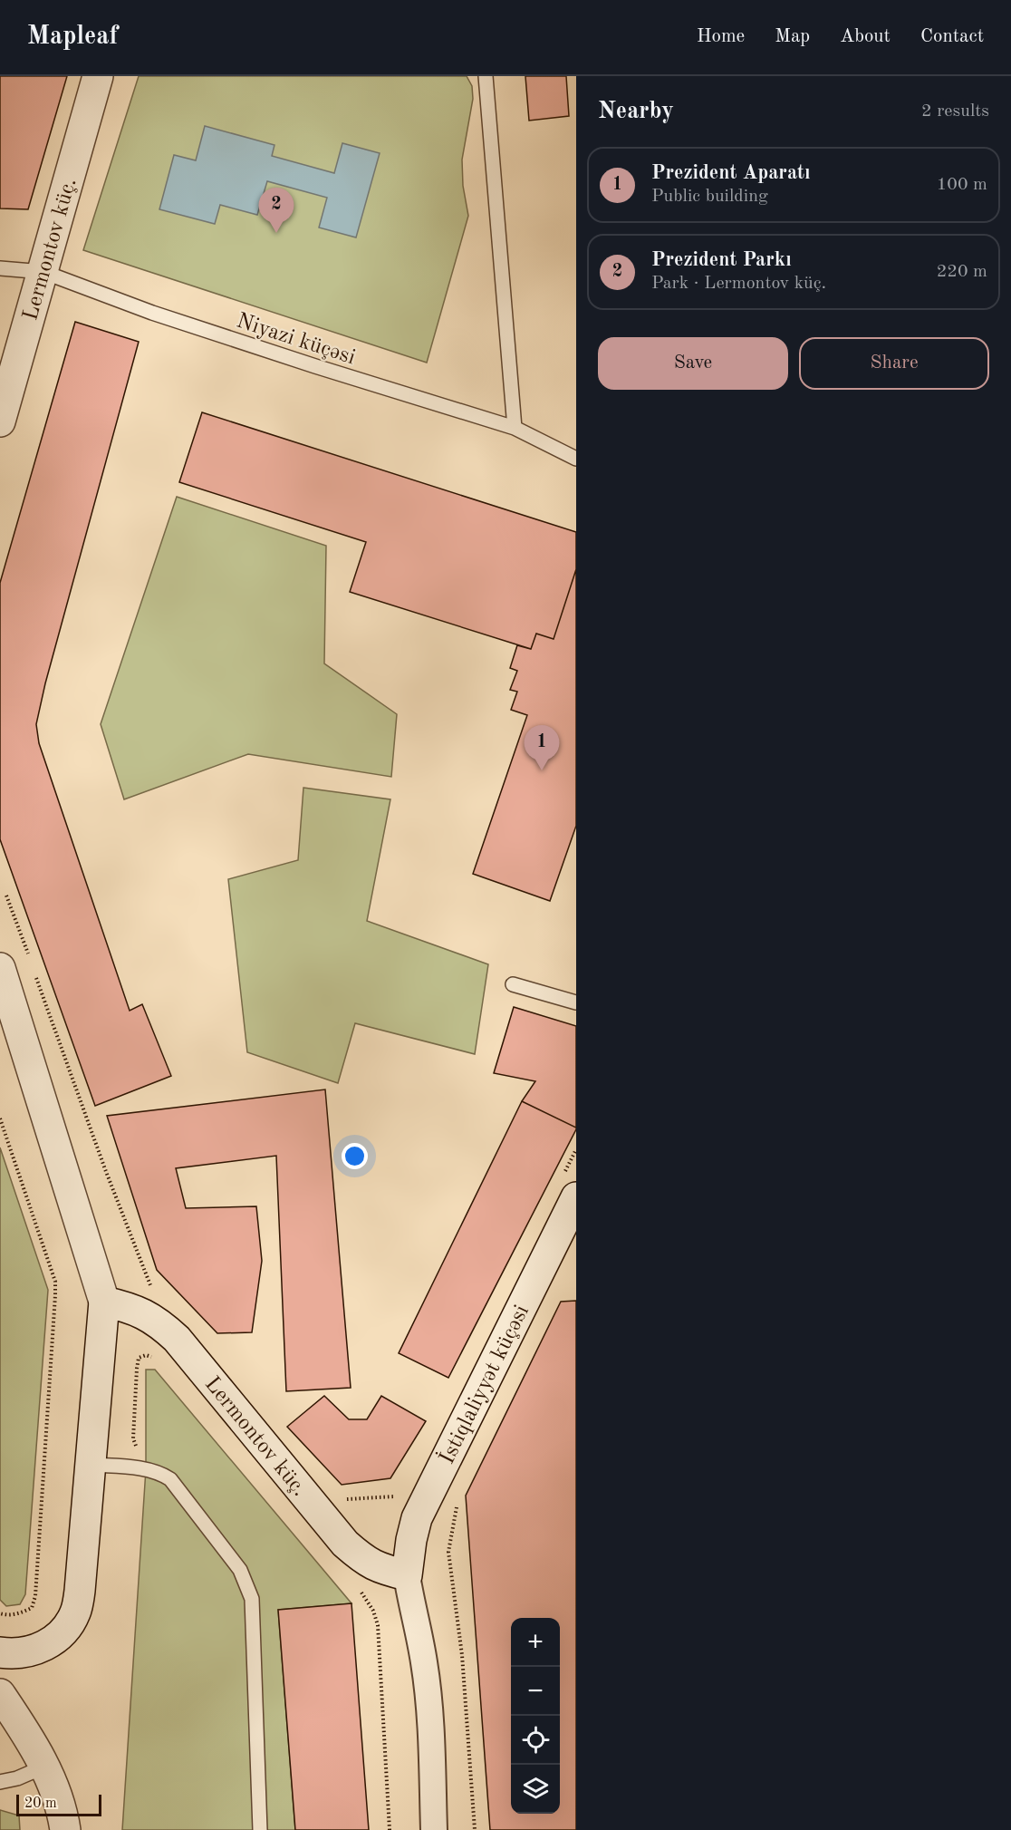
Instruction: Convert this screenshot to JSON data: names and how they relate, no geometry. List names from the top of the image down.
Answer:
{
  "streets": {
    "main road": ["Lermontov küç.", "İstiqlaliyyət küçəsi"],
    "lane": ["Niyazi küçəsi"]
  },
  "crossings": [
    ["Lermontov küç.", "Niyazi küçəsi"],
    ["Lermontov küç.", "İstiqlaliyyət küçəsi"]
  ],
  "scale_bar": "20 m",
  "page": {
    "header": "Mapleaf",
    "nav": [
      "Home",
      "Map",
      "About",
      "Contact"
    ],
    "heading": ["Nearby", "2 results"],
    "list": [
      {
        "mark": "1",
        "name": "Prezident Aparatı",
        "note": "Public building",
        "value": "100 m"
      },
      {
        "mark": "2",
        "name": "Prezident Parkı",
        "note": "Park · Lermontov küç.",
        "value": "220 m"
      }
    ],
    "pins": ["2", "1"],
    "buttons": ["Save", "Share"],
    "map_buttons": ["+", "−"],
    "scale": "20 m"
  }
}
